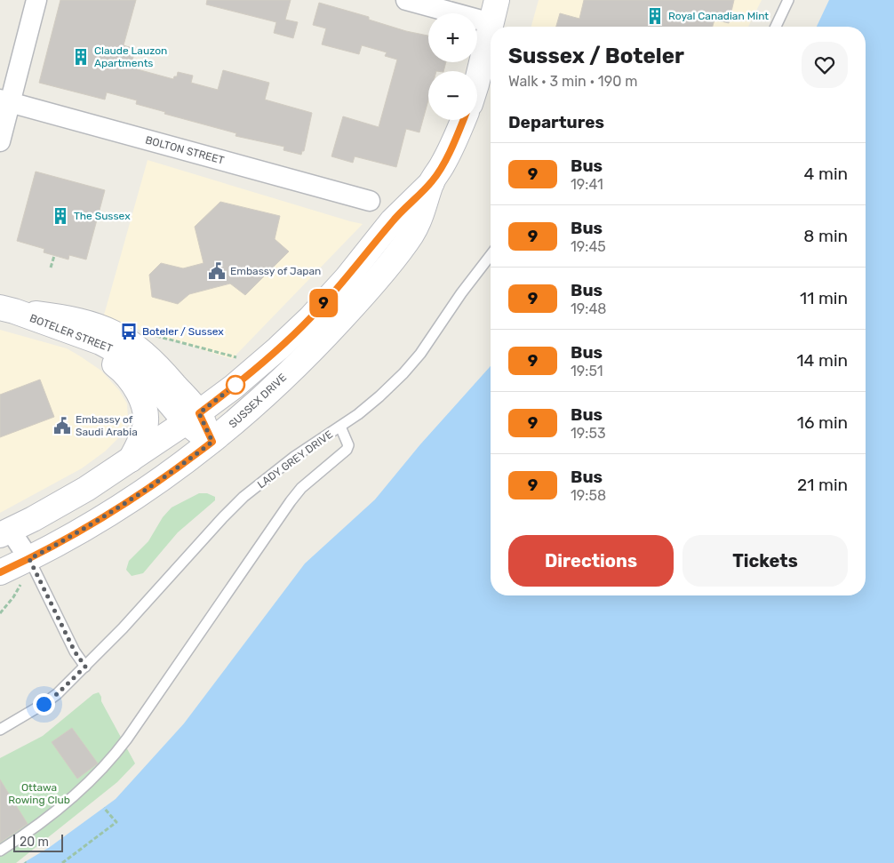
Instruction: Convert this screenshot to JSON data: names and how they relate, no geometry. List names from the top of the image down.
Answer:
{
  "streets": {
    "main road": ["BOTELER STREET", "SUSSEX DRIVE"],
    "street": ["BOLTON STREET"],
    "lane": ["LADY GREY DRIVE"]
  },
  "crossings": [
    ["BOTELER STREET", "SUSSEX DRIVE"]
  ],
  "parks": ["Ottawa Rowing Club"],
  "places": {
    "building": ["Royal Canadian Mint", "Claude Lauzon Apartments", "The Sussex"],
    "public building": ["Embassy of Japan", "Embassy of Saudi Arabia"],
    "bus stop": ["Boteler / Sussex"]
  },
  "lines": ["bus line 9"],
  "scale_bar": "20 m",
  "page": {
    "on_map": "9",
    "map_buttons": ["+", "−"],
    "heading": [
      ["Sussex / Boteler", "Walk · 3 min · 190 m"],
      "Departures"
    ],
    "list": [
      {
        "mark": "9",
        "name": "Bus",
        "note": "19:41",
        "value": "4 min"
      },
      {
        "mark": "9",
        "name": "Bus",
        "note": "19:45",
        "value": "8 min"
      },
      {
        "mark": "9",
        "name": "Bus",
        "note": "19:48",
        "value": "11 min"
      },
      {
        "mark": "9",
        "name": "Bus",
        "note": "19:51",
        "value": "14 min"
      },
      {
        "mark": "9",
        "name": "Bus",
        "note": "19:53",
        "value": "16 min"
      },
      {
        "mark": "9",
        "name": "Bus",
        "note": "19:58",
        "value": "21 min"
      }
    ],
    "buttons": ["Directions", "Tickets"],
    "scale": "20 m"
  }
}
